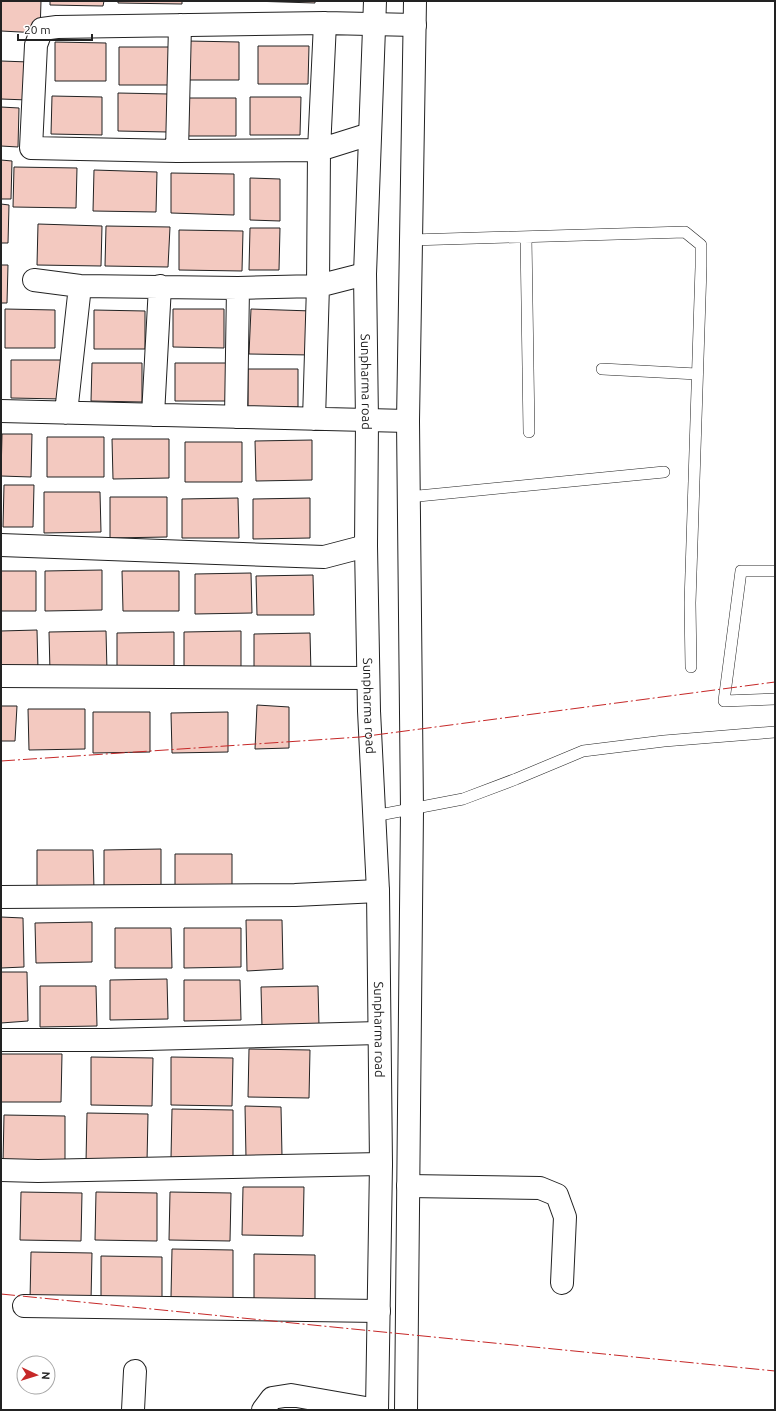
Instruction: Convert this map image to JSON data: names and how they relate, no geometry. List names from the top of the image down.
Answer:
{
  "streets": {
    "street": ["Sunpharma road"]
  },
  "scale_bar": "20 m",
  "north": "right"
}
